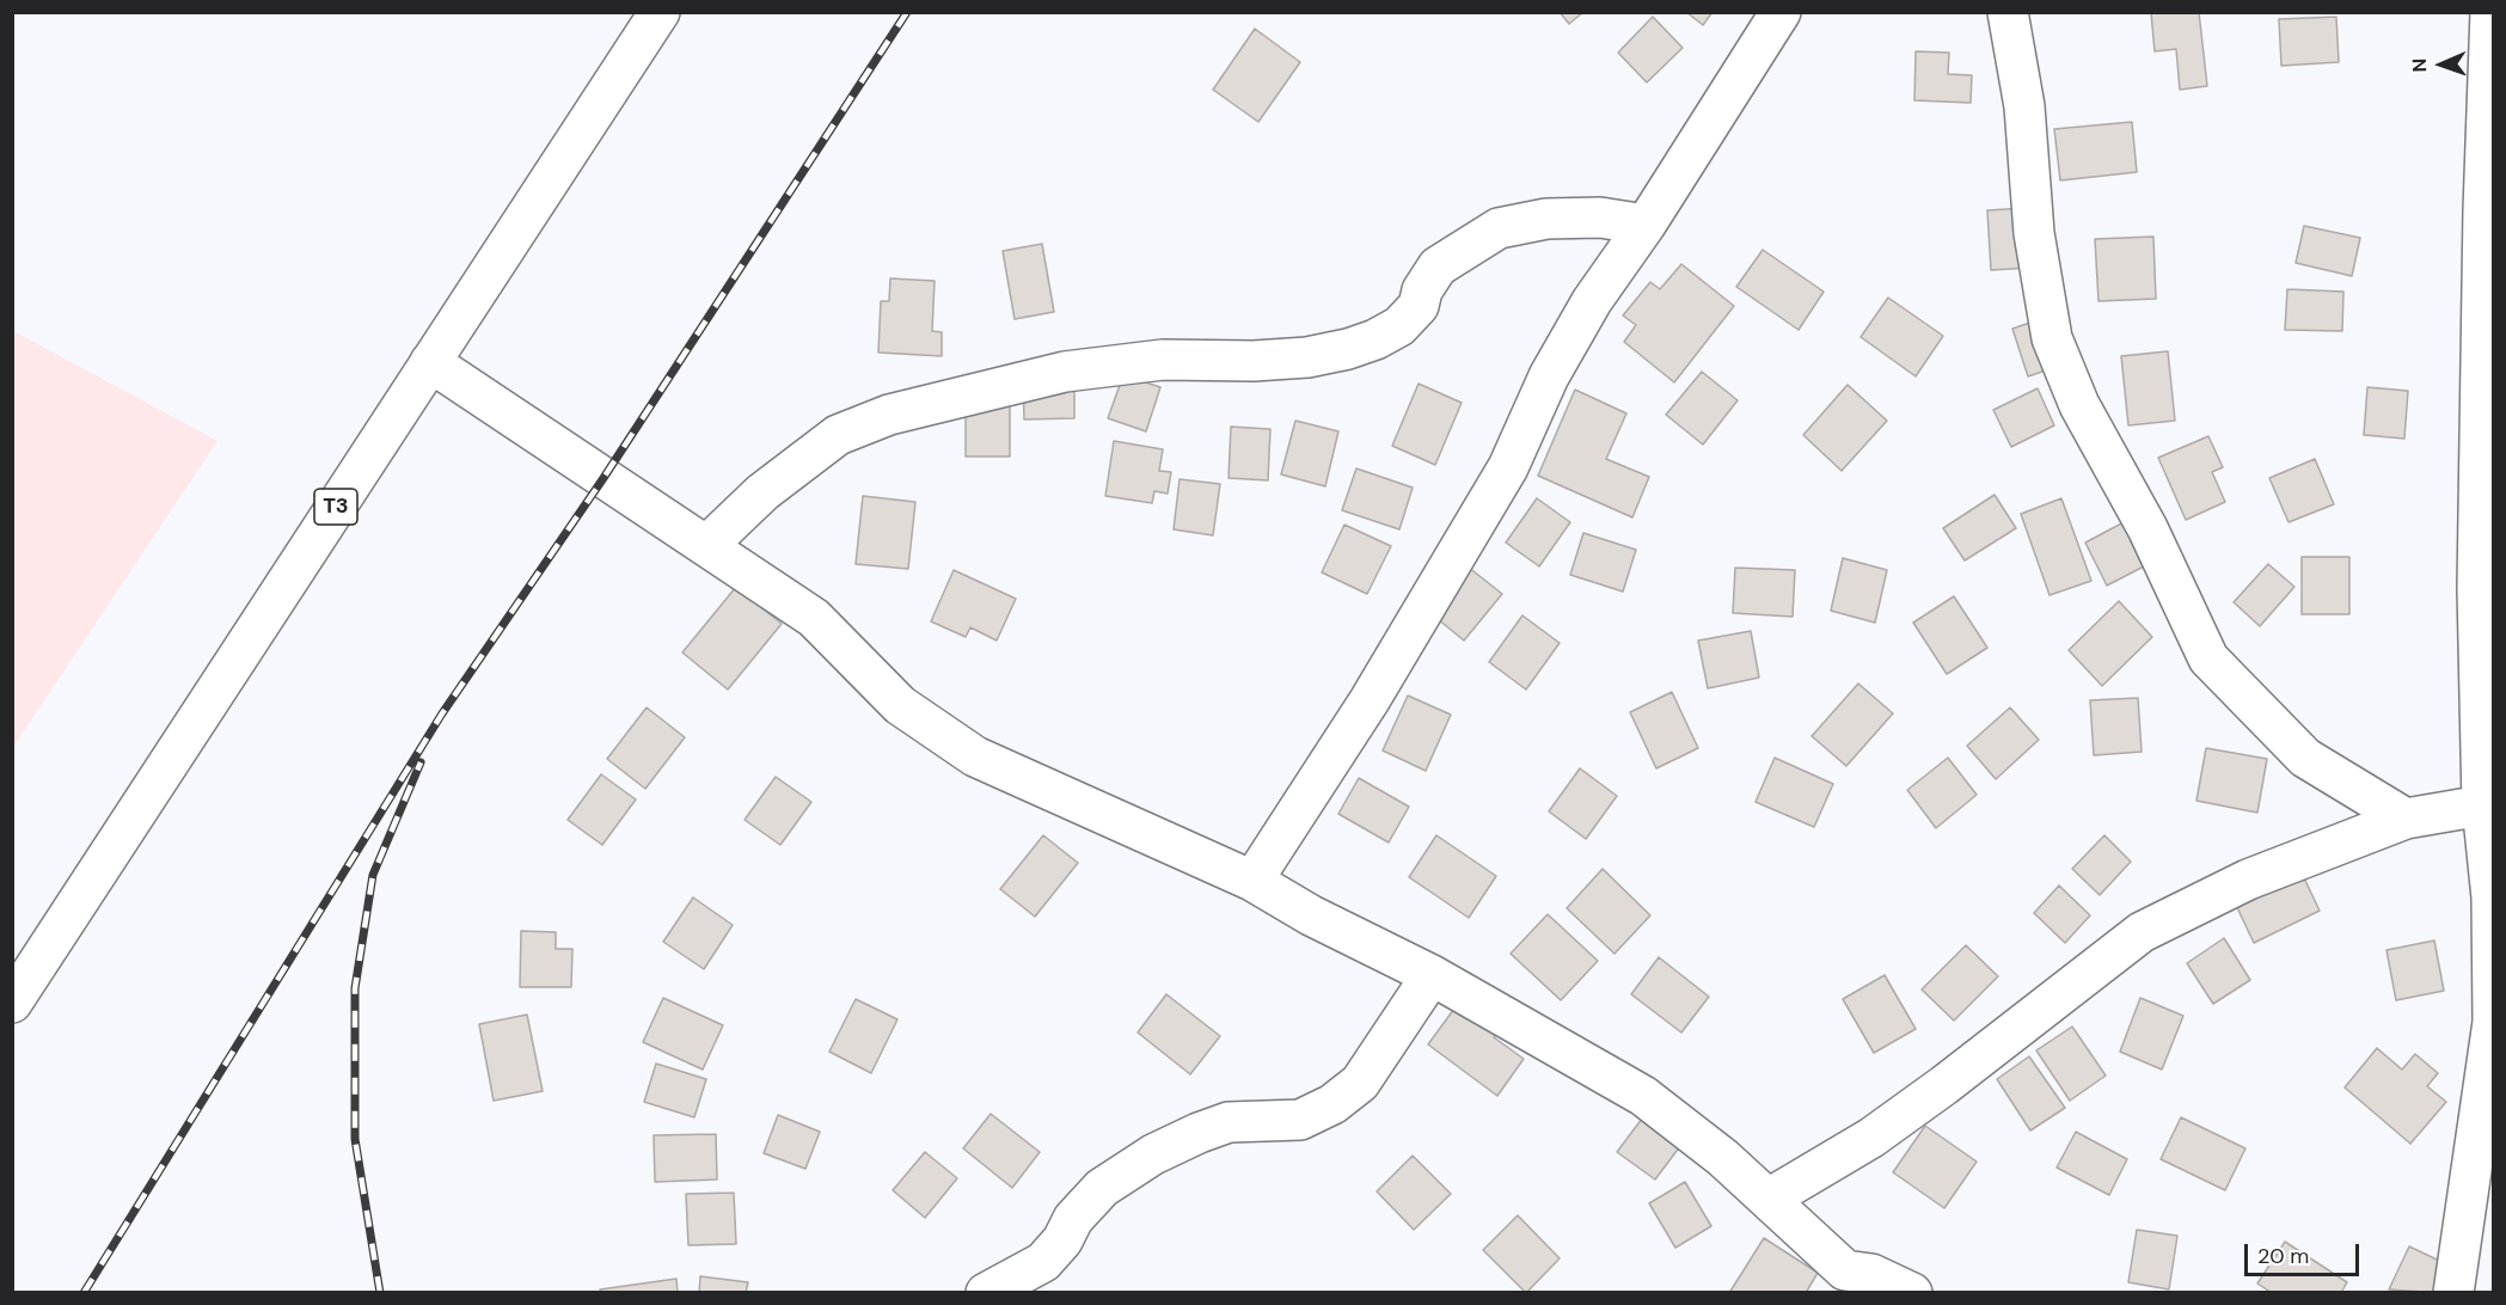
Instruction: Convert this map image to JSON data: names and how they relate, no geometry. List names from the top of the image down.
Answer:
{
  "streets": {
    "main road": ["T3"]
  },
  "scale_bar": "20 m",
  "north": "left"
}
